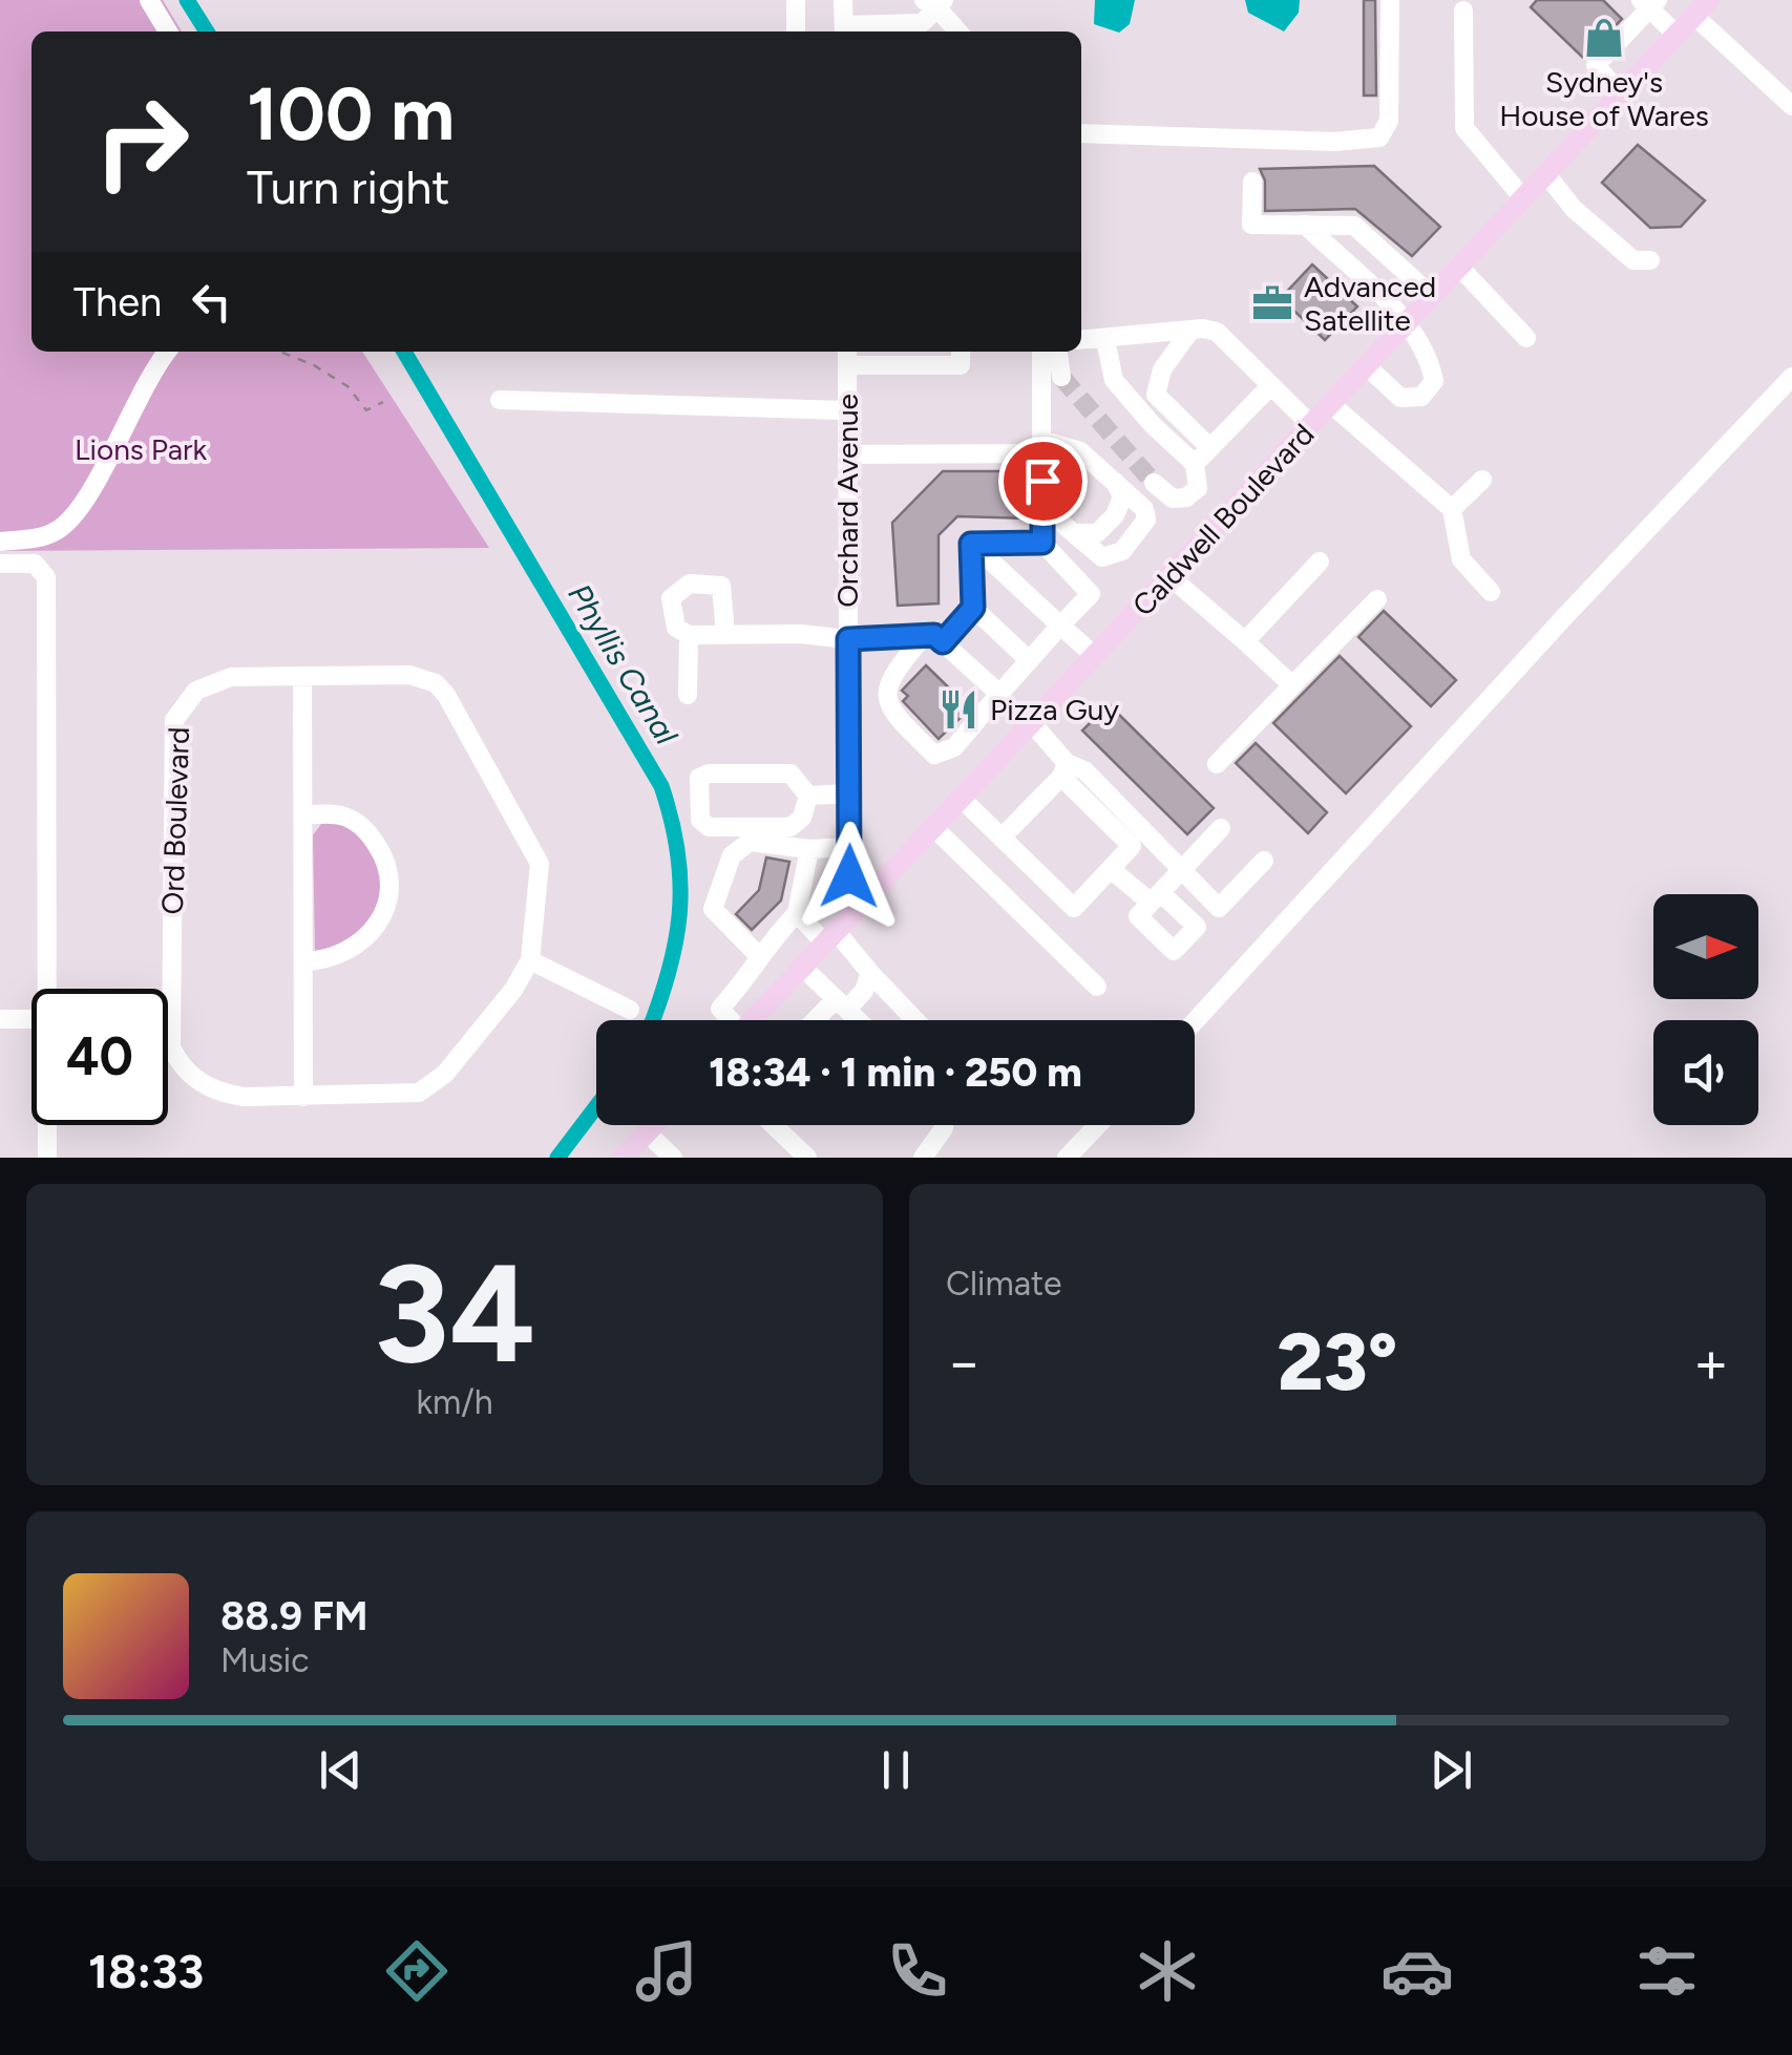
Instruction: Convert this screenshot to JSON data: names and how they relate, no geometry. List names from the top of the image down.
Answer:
{
  "streets": {
    "main road": ["Caldwell Boulevard"],
    "street": ["Orchard Avenue", "Ord Boulevard"]
  },
  "crossings": [
    ["Orchard Avenue", "Caldwell Boulevard"]
  ],
  "water": ["Phyllis Canal"],
  "parks": ["Lions Park"],
  "places": {
    "shop": ["Sydney's House of Wares"],
    "office": ["Advanced Satellite"],
    "restaurant": ["Pizza Guy"]
  },
  "north": "right",
  "page": {
    "turn": ["100 m", "Turn right"],
    "then": "Then",
    "limit": "40",
    "trip": "18:34 · 1 min · 250 m",
    "tile": [
      ["34", "km/h"],
      "Climate"
    ],
    "heat": ["−", "23°", "+"],
    "song": ["88.9 FM", "Music"],
    "tabs": "18:33"
  }
}
